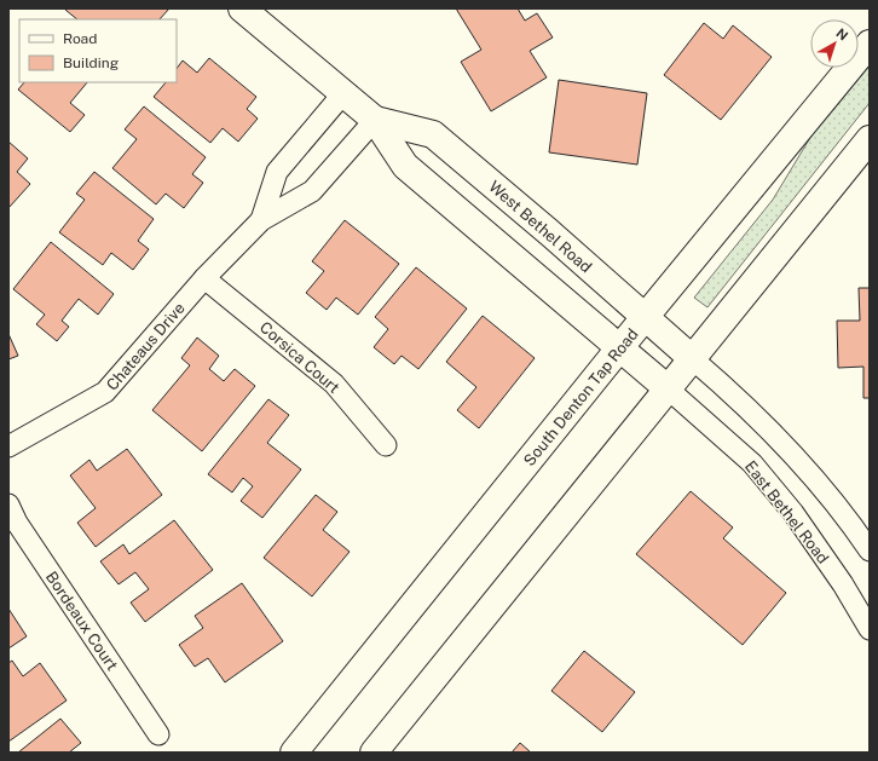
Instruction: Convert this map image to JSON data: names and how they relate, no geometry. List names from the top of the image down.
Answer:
{
  "streets": {
    "main road": ["West Bethel Road", "South Denton Tap Road"],
    "street": [
      "Chateaus Drive",
      "Corsica Court",
      "East Bethel Road",
      "Bordeaux Court"
    ]
  },
  "crossings": [
    ["West Bethel Road", "Chateaus Drive"],
    ["West Bethel Road", "South Denton Tap Road"],
    ["West Bethel Road", "East Bethel Road"],
    ["Chateaus Drive", "Corsica Court"]
  ],
  "legend": ["Road", "Building"],
  "north": "top right"
}
